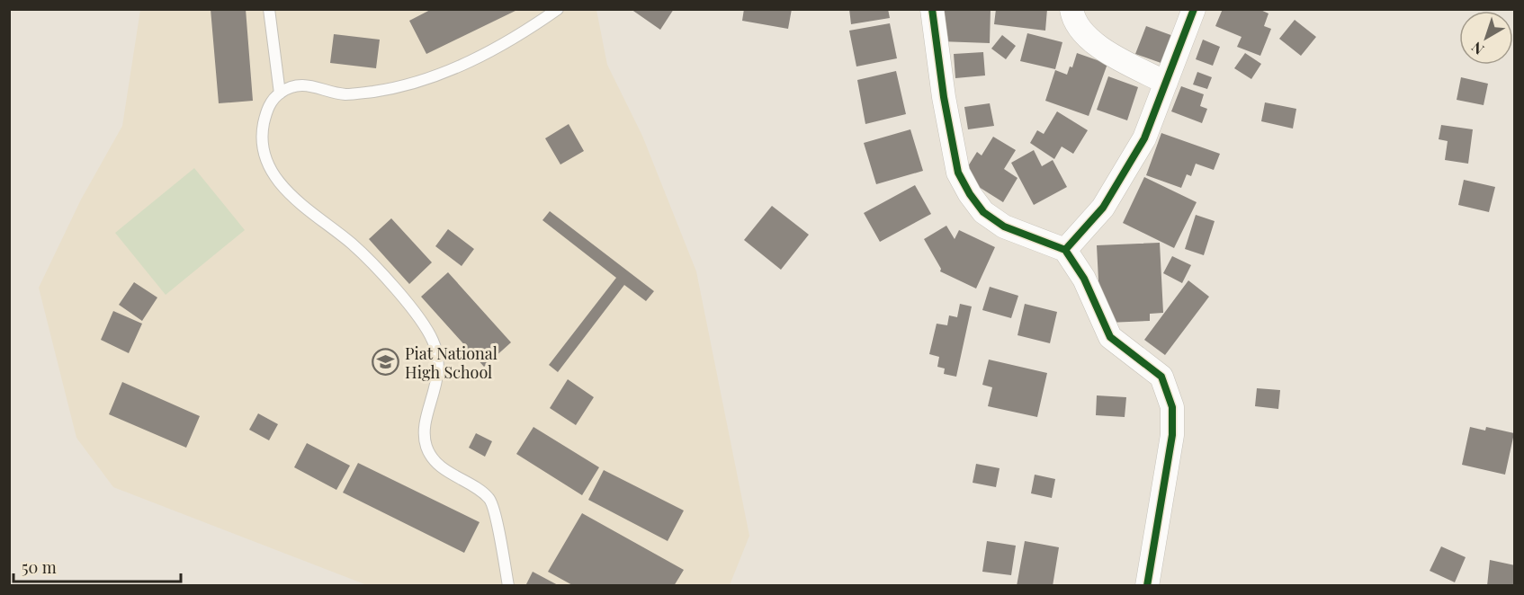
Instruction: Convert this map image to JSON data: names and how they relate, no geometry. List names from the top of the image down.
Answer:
{
  "places": {
    "school or university": ["Piat National High School"]
  },
  "scale_bar": "50 m",
  "north": "bottom left"
}
